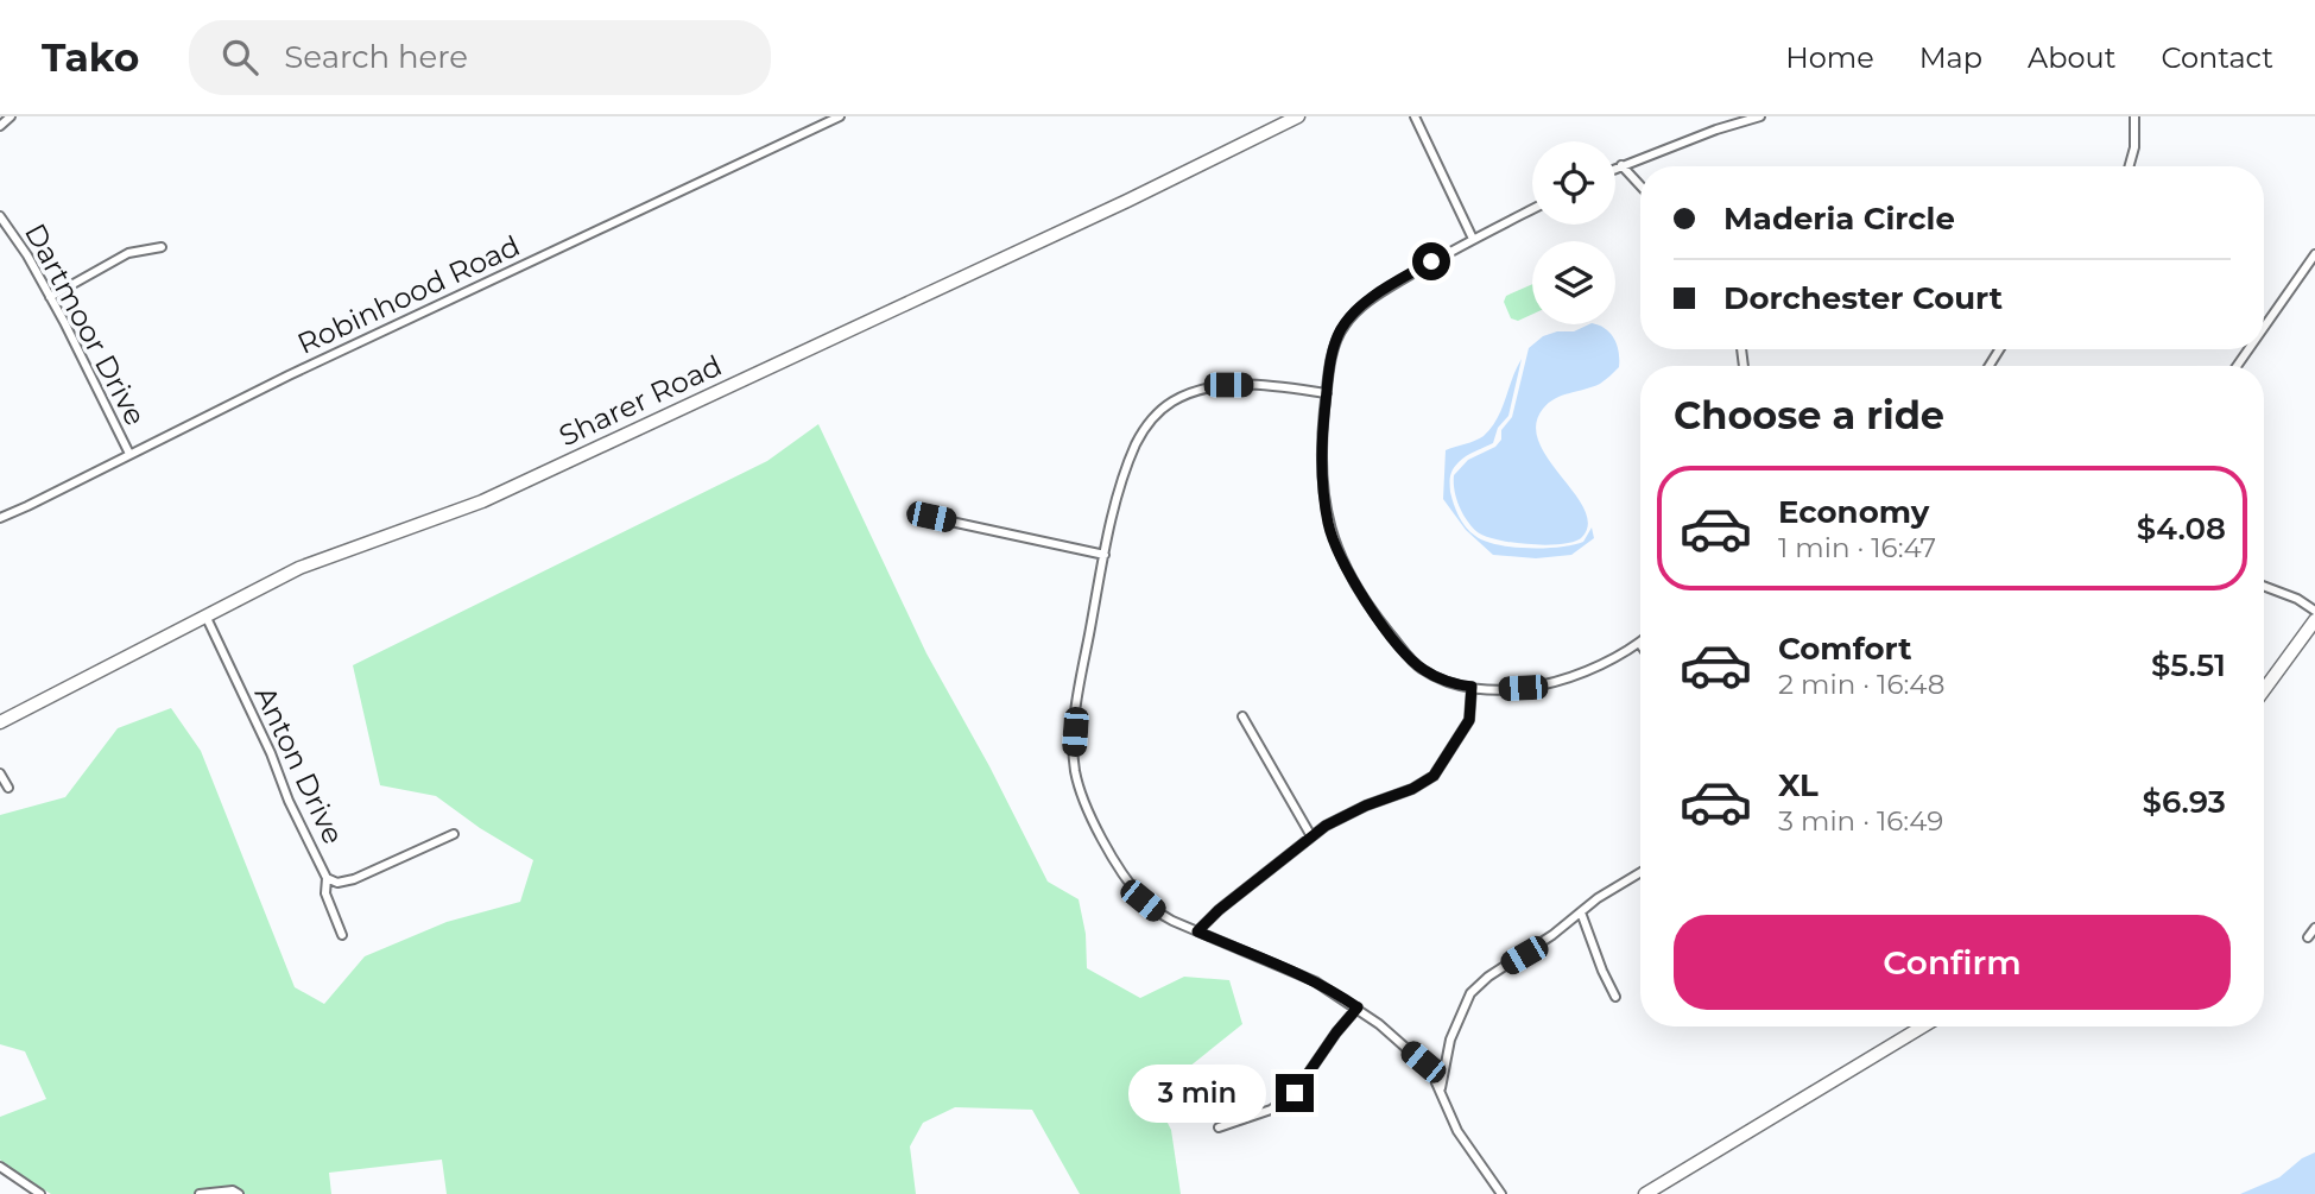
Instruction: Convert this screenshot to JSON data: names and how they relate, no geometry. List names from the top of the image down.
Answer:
{
  "streets": {
    "street": [
      "Robinhood Road",
      "Dartmoor Drive",
      "Sharer Road",
      "Anton Drive"
    ]
  },
  "crossings": [
    ["Robinhood Road", "Dartmoor Drive"],
    ["Sharer Road", "Anton Drive"]
  ],
  "page": {
    "header": "Tako",
    "search": "Search here",
    "nav": [
      "Home",
      "Map",
      "About",
      "Contact"
    ],
    "banner": ["Maderia Circle", "Dorchester Court"],
    "heading": "Choose a ride",
    "list": [
      {
        "name": "Economy",
        "note": "1 min · 16:47",
        "value": "$4.08"
      },
      {
        "name": "Comfort",
        "note": "2 min · 16:48",
        "value": "$5.51"
      },
      {
        "name": "XL",
        "note": "3 min · 16:49",
        "value": "$6.93"
      }
    ],
    "buttons": "Confirm",
    "bubble": "3 min"
  }
}
